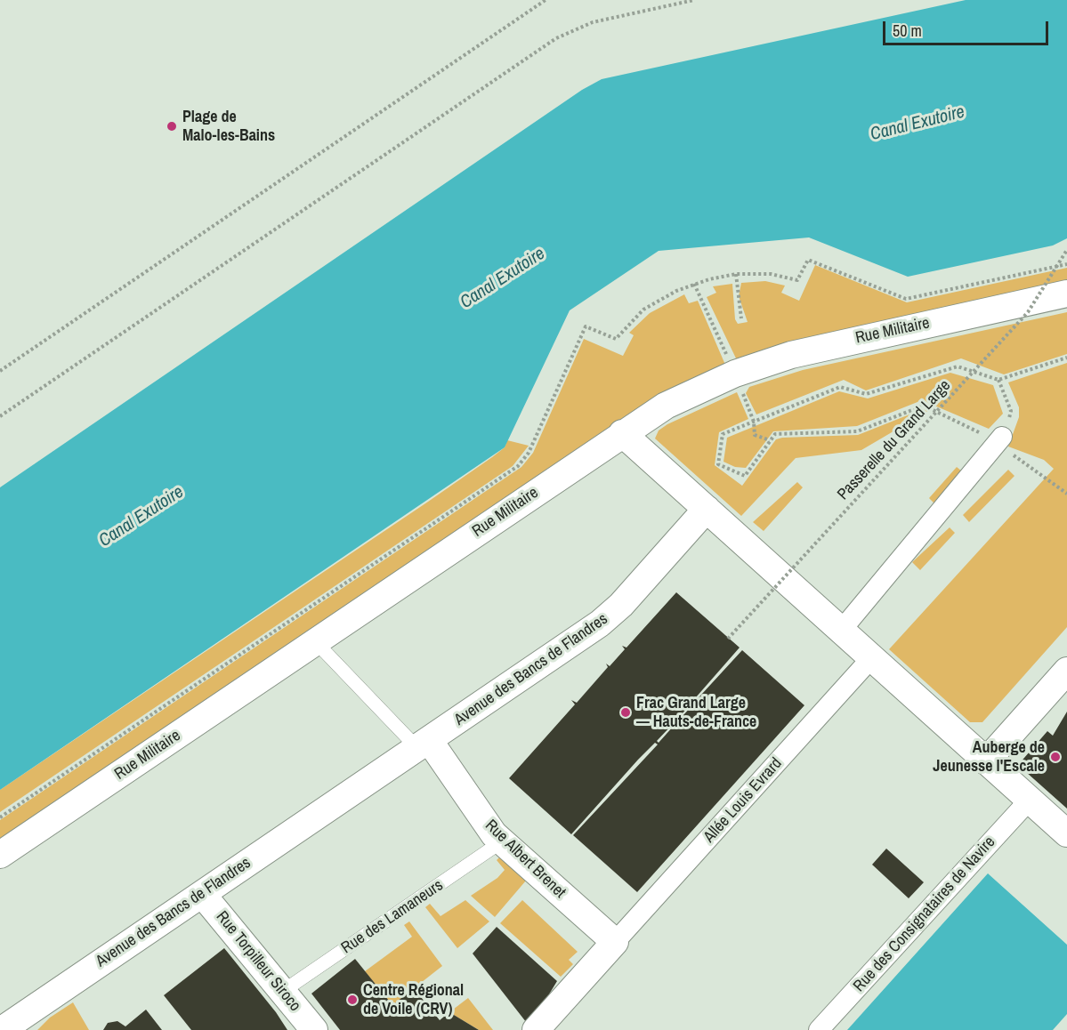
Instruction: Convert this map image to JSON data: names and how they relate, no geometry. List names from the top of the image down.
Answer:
{
  "streets": {
    "street": [
      "Rue Militaire",
      "Avenue des Bancs de Flandres",
      "Allée Louis Evrard",
      "Rue Albert Brenet",
      "Rue des Consignataires de Navire",
      "Rue Torpilleur Siroco"
    ],
    "lane": ["Rue des Lamaneurs"],
    "path": ["Passerelle du Grand Large"]
  },
  "crossings": [
    ["Avenue des Bancs de Flandres", "Rue Albert Brenet"],
    ["Avenue des Bancs de Flandres", "Rue Torpilleur Siroco"],
    ["Allée Louis Evrard", "Rue Albert Brenet"],
    ["Rue Albert Brenet", "Rue des Lamaneurs"],
    ["Rue des Lamaneurs", "Rue Torpilleur Siroco"]
  ],
  "water": ["Canal Exutoire"],
  "places": [
    "Plage de Malo-les-Bains",
    "Frac Grand Large — Hauts-de-France",
    "Auberge de Jeunesse l'Escale",
    "Centre Régional de Voile (CRV)"
  ],
  "scale_bar": "50 m"
}
